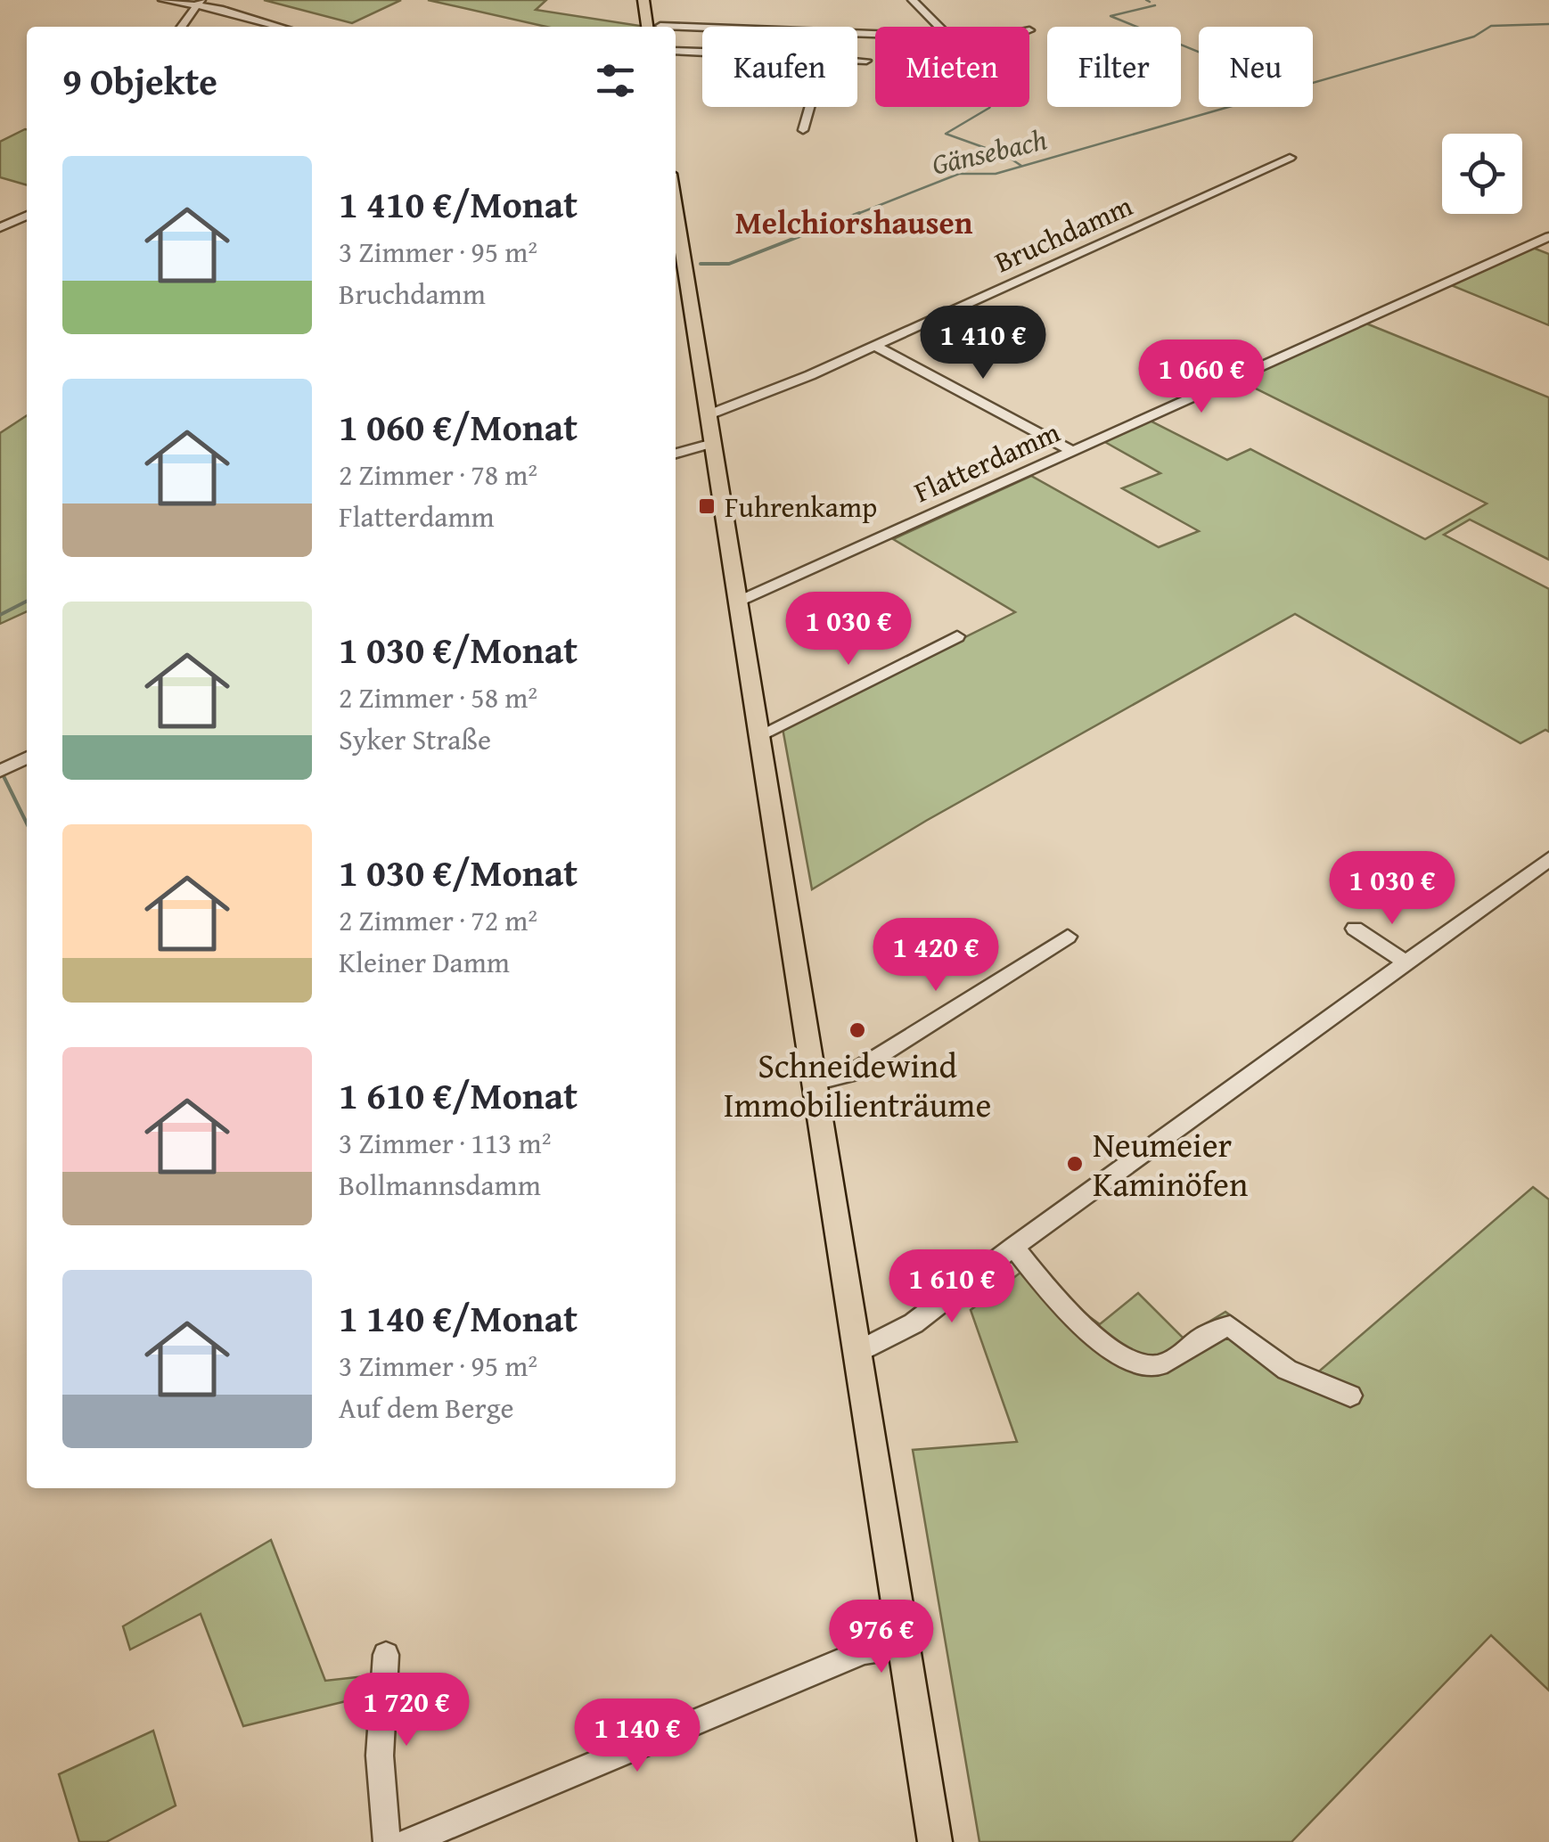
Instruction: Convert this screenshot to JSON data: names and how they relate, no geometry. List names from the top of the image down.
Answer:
{
  "streets": {
    "street": ["Bruchdamm", "Flatterdamm"]
  },
  "districts": ["Melchiorshausen"],
  "water": ["Gänsebach"],
  "places": {
    "transit": ["Fuhrenkamp"],
    "other": ["Schneidewind Immobilienträume", "Neumeier Kaminöfen"]
  },
  "page": {
    "chip": [
      "Kaufen",
      "Mieten",
      "Filter",
      "Neu"
    ],
    "heading": "9 Objekte",
    "list": [
      {
        "name": "1 410 €/Monat",
        "note": "3 Zimmer · 95 m² · Bruchdamm"
      },
      {
        "name": "1 060 €/Monat",
        "note": "2 Zimmer · 78 m² · Flatterdamm"
      },
      {
        "name": "1 030 €/Monat",
        "note": "2 Zimmer · 58 m² · Syker Straße"
      },
      {
        "name": "1 030 €/Monat",
        "note": "2 Zimmer · 72 m² · Kleiner Damm"
      },
      {
        "name": "1 610 €/Monat",
        "note": "3 Zimmer · 113 m² · Bollmannsdamm"
      },
      {
        "name": "1 140 €/Monat",
        "note": "3 Zimmer · 95 m² · Auf dem Berge"
      }
    ],
    "price": [
      "1 410 €",
      "1 060 €",
      "1 030 €",
      "1 030 €",
      "1 420 €",
      "1 610 €",
      "976 €",
      "1 720 €",
      "1 140 €"
    ]
  }
}
